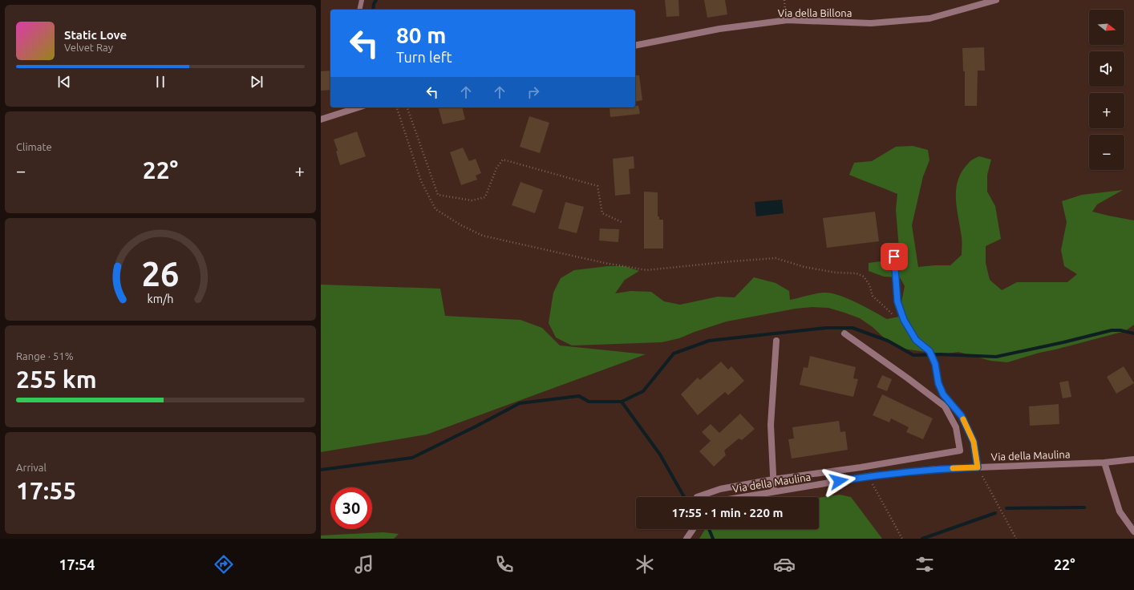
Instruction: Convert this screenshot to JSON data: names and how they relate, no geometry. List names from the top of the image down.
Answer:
{
  "streets": {
    "street": ["Via della Billona", "Via della Maulina"]
  },
  "north": "right",
  "page": {
    "map_buttons": ["+", "−"],
    "turn": ["80 m", "Turn left"],
    "song": ["Static Love", "Velvet Ray"],
    "tile": [
      "Climate",
      ["Range · 51%", "255 km"],
      ["Arrival", "17:55"]
    ],
    "heat": ["−", "22°", "+"],
    "limit": "30",
    "trip": "17:55 · 1 min · 220 m",
    "tabs": ["17:54", "22°"],
    "gauge": ["26", "km/h"]
  }
}
